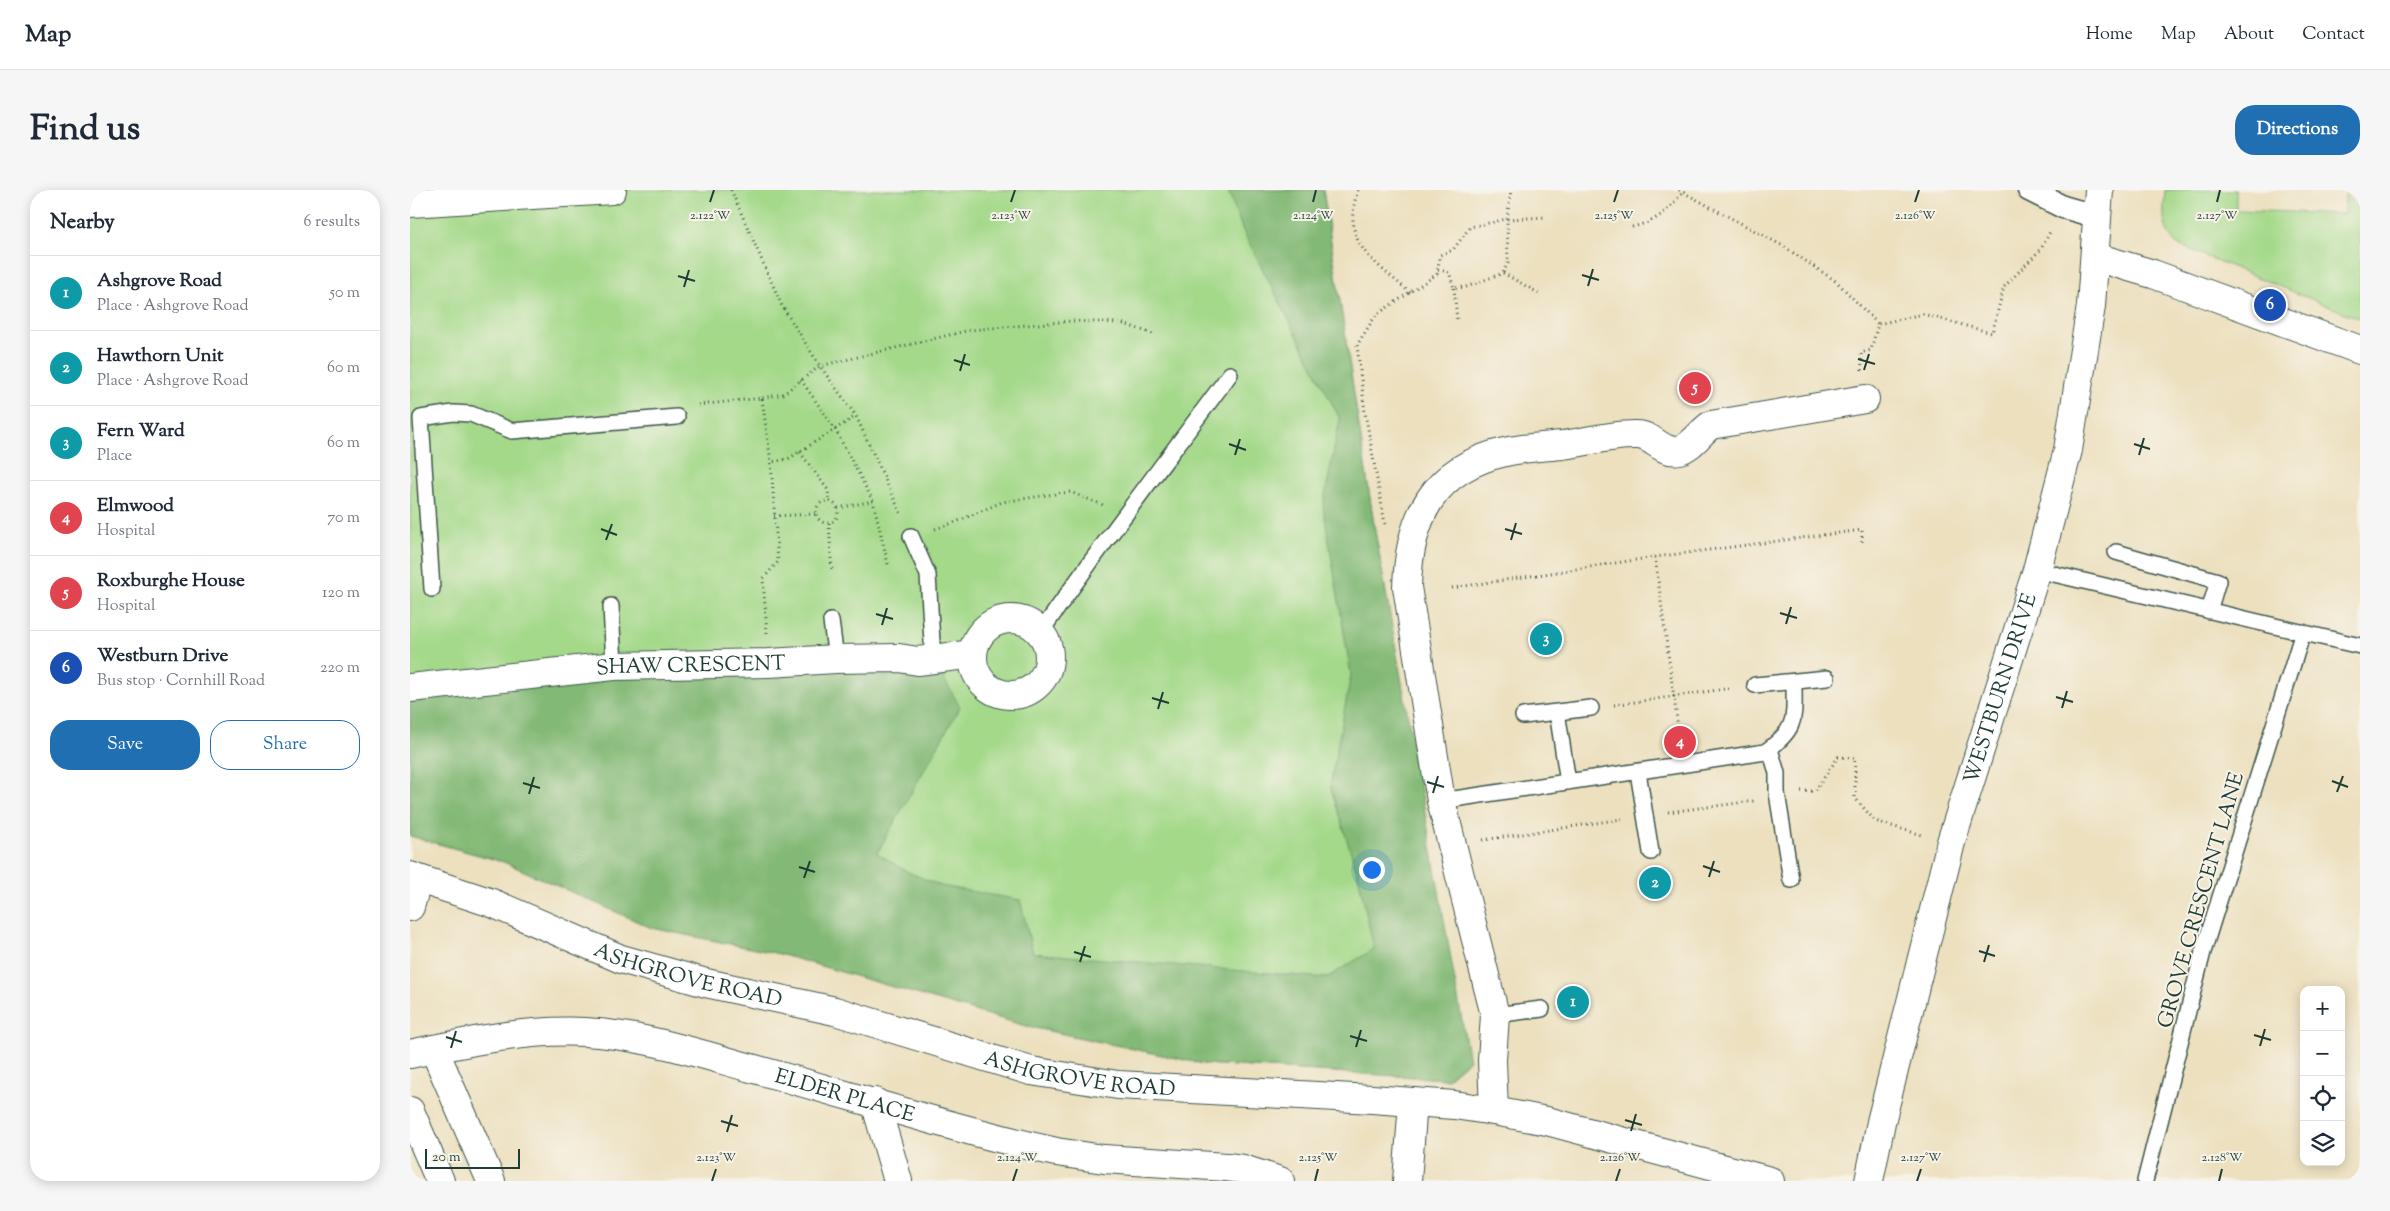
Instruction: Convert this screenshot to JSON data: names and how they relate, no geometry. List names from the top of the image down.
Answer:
{
  "streets": {
    "street": [
      "SHAW CRESCENT",
      "WESTBURN DRIVE",
      "ASHGROVE ROAD",
      "ELDER PLACE"
    ],
    "lane": ["GROVE CRESCENT LANE"]
  },
  "scale_bar": "20 m",
  "page": {
    "header": "Map",
    "nav": [
      "Home",
      "Map",
      "About",
      "Contact"
    ],
    "title": "Find us",
    "buttons": [
      "Directions",
      ["Save", "Share"]
    ],
    "heading": ["Nearby", "6 results"],
    "list": [
      {
        "mark": "1",
        "name": "Ashgrove Road",
        "note": "Place · Ashgrove Road",
        "value": "50 m"
      },
      {
        "mark": "2",
        "name": "Hawthorn Unit",
        "note": "Place · Ashgrove Road",
        "value": "60 m"
      },
      {
        "mark": "3",
        "name": "Fern Ward",
        "note": "Place",
        "value": "60 m"
      },
      {
        "mark": "4",
        "name": "Elmwood",
        "note": "Hospital",
        "value": "70 m"
      },
      {
        "mark": "5",
        "name": "Roxburghe House",
        "note": "Hospital",
        "value": "120 m"
      },
      {
        "mark": "6",
        "name": "Westburn Drive",
        "note": "Bus stop · Cornhill Road",
        "value": "220 m"
      }
    ],
    "pins": [
      "6",
      "5",
      "3",
      "4",
      "2",
      "1"
    ],
    "map_buttons": ["+", "−"],
    "scale": "20 m"
  },
  "coordinates": [
    "2.122°W",
    "2.123°W",
    "2.124°W",
    "2.125°W",
    "2.126°W",
    "2.127°W",
    "2.128°W"
  ]
}
